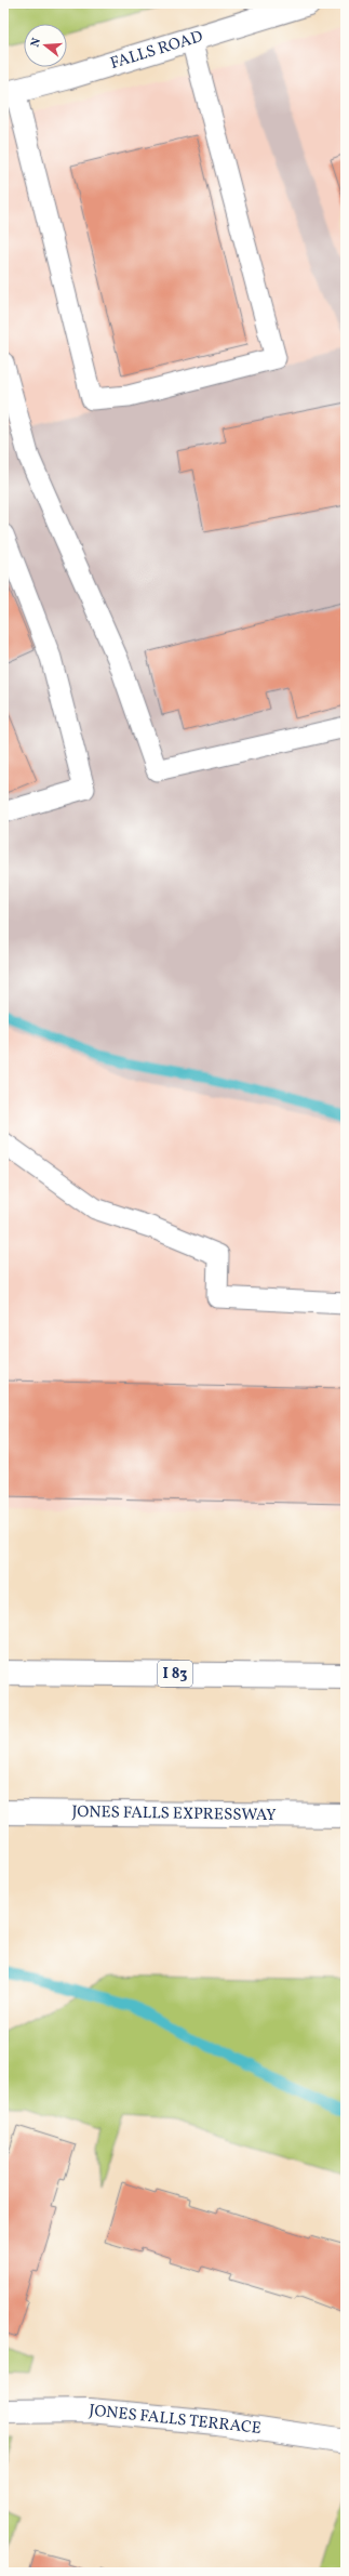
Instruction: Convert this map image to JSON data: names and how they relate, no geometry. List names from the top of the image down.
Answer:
{
  "streets": {
    "main road": [
      "FALLS ROAD",
      "I 83",
      "JONES FALLS EXPRESSWAY",
      "JONES FALLS TERRACE"
    ]
  },
  "north": "left"
}
